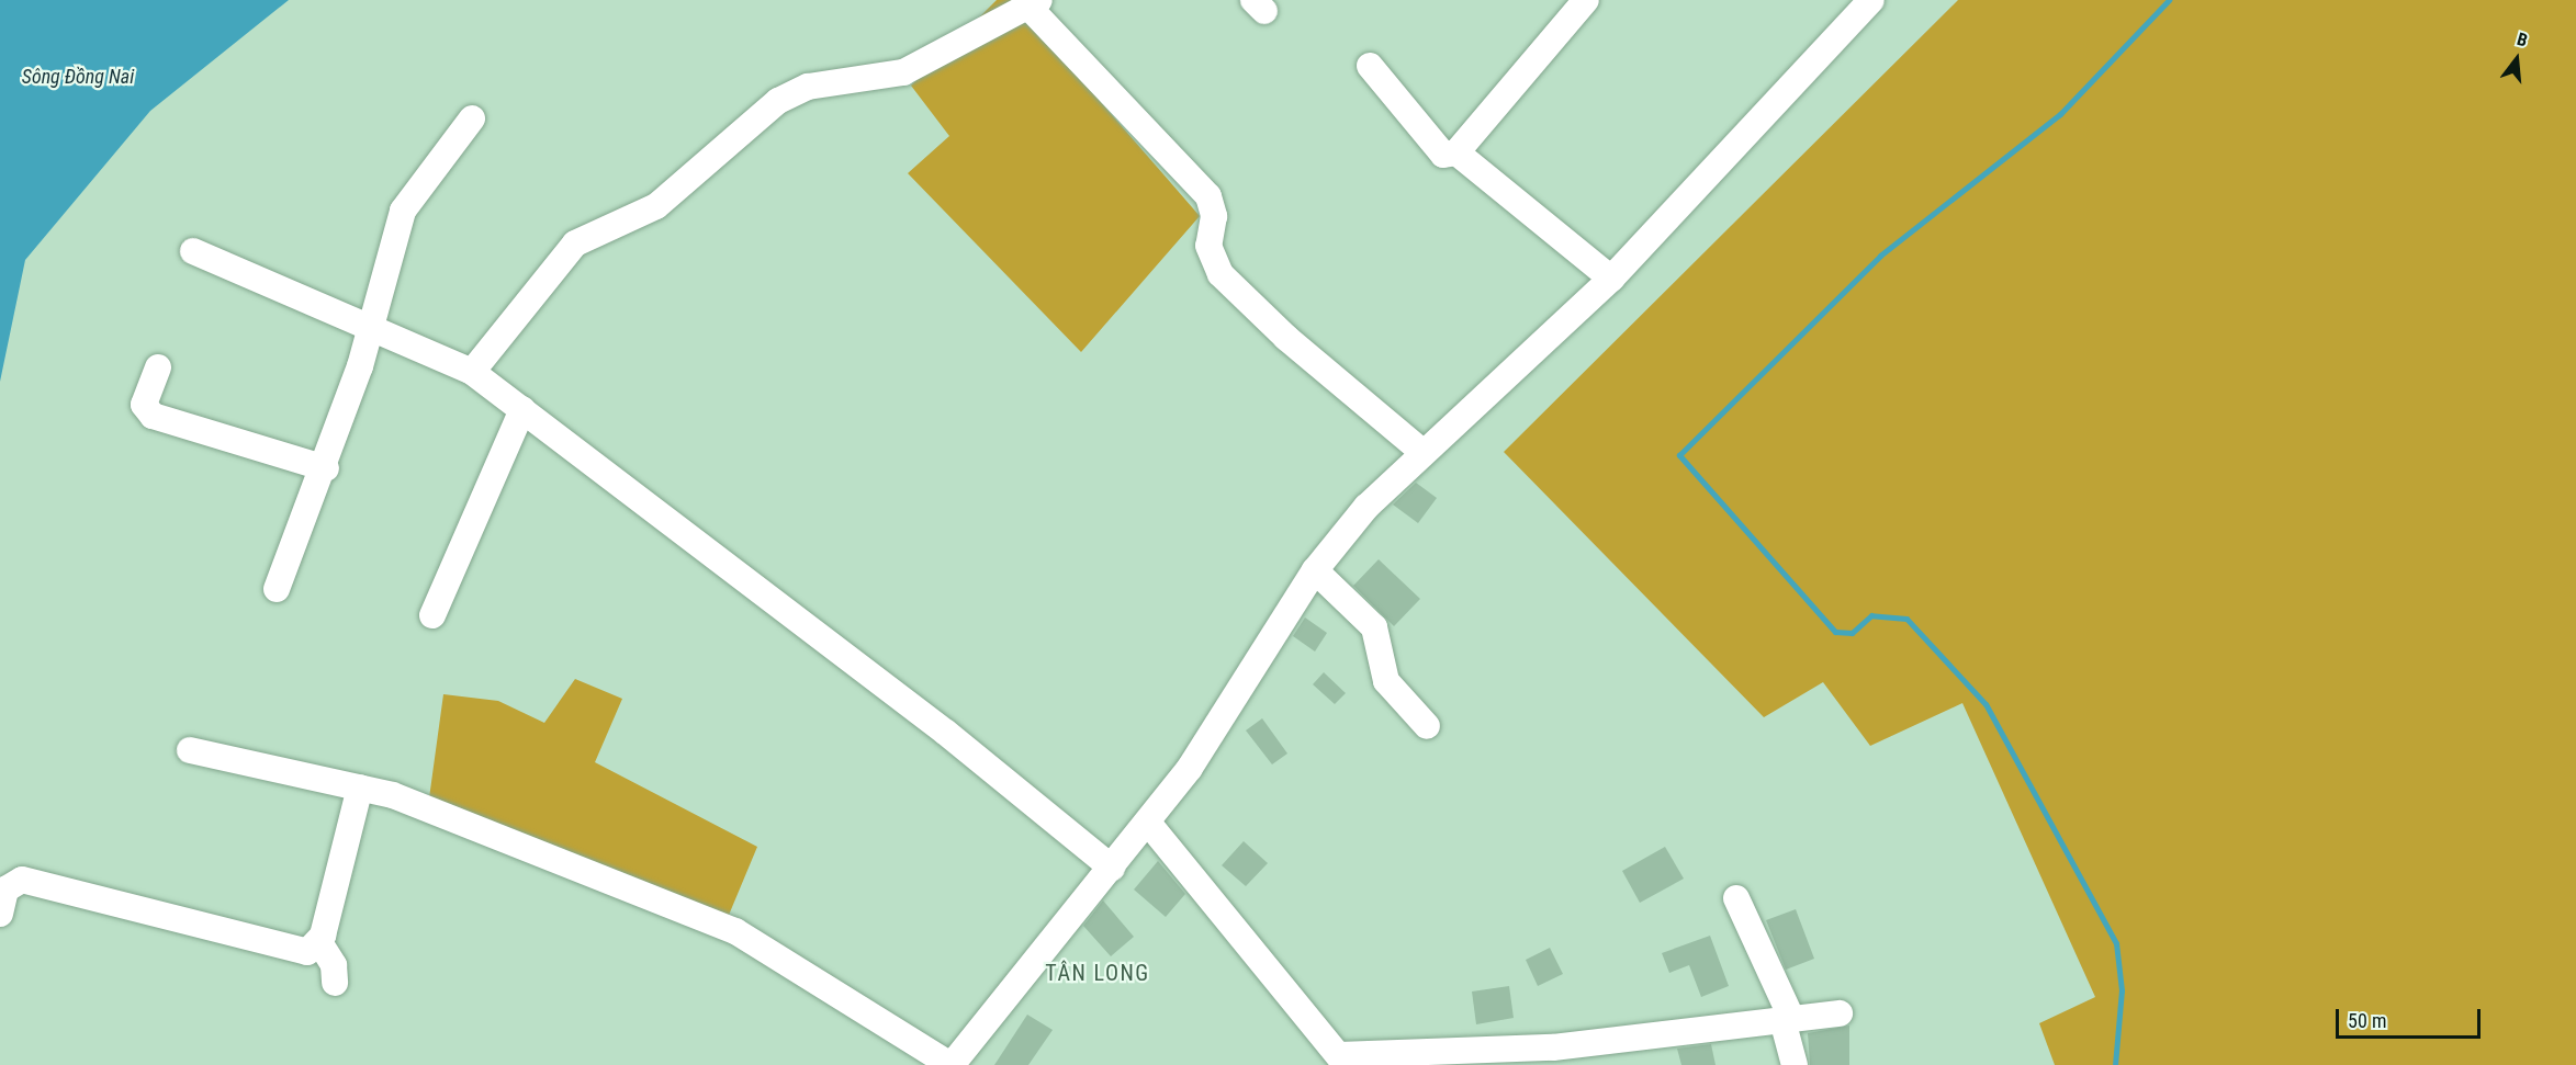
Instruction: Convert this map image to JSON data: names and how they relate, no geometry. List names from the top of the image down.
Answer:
{
  "districts": ["TÂN LONG"],
  "water": ["Sông Đồng Nai"],
  "scale_bar": "50 m",
  "north": "top"
}
